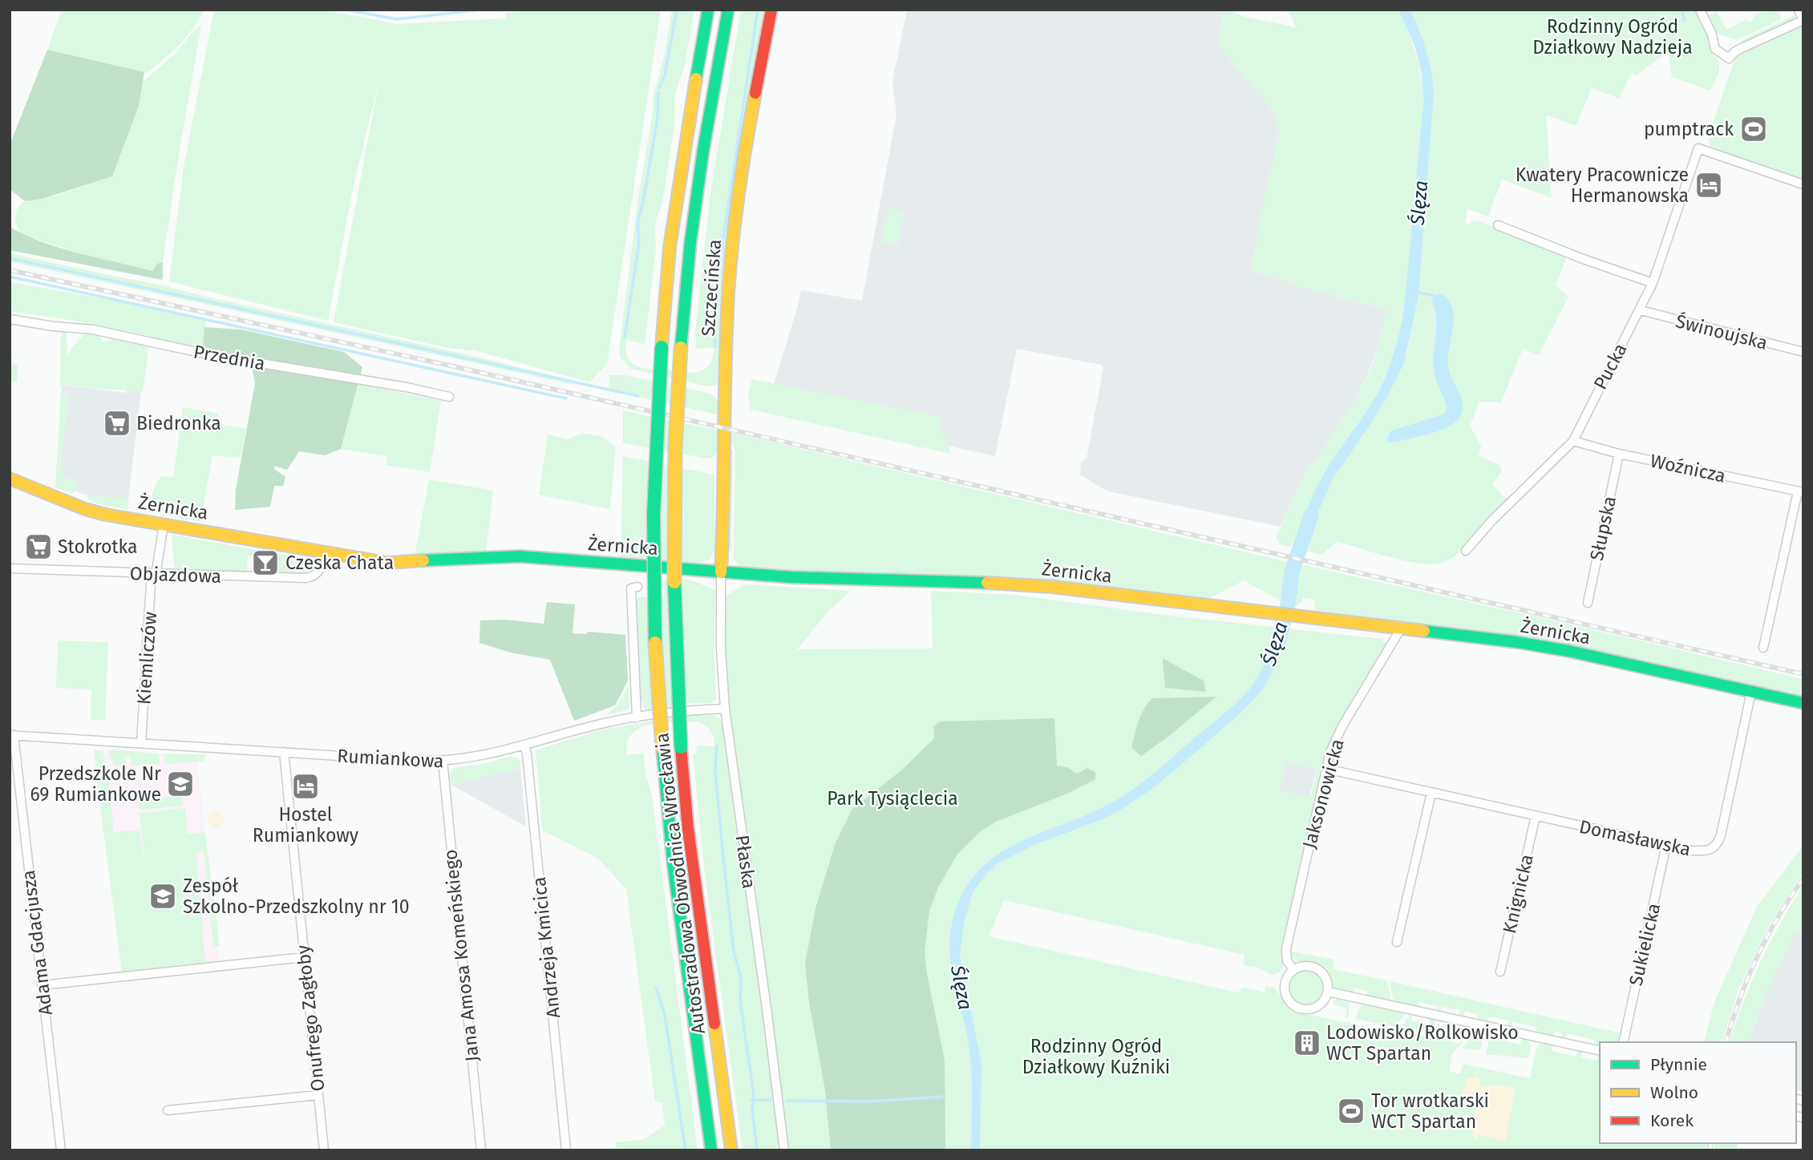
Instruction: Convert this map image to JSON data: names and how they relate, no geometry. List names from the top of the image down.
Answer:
{
  "streets": {
    "main road": ["Szczecińska", "Żernicka", "Autostradowa Obwodnica Wrocławia"],
    "street": [
      "Świnoujska",
      "Przednia",
      "Pucka",
      "Woźnicza",
      "Słupska",
      "Objazdowa",
      "Kiemliczów",
      "Rumiankowa",
      "Jaksonowicka",
      "Domasławska",
      "Płaska",
      "Knignicka",
      "Adama Gdacjusza",
      "Sukielicka",
      "Andrzeja Kmicica",
      "Jana Amosa Komeńskiego",
      "Onufrego Zagłoby"
    ]
  },
  "crossings": [
    ["Szczecińska", "Żernicka"],
    ["Szczecińska", "Płaska"],
    ["Świnoujska", "Pucka"],
    ["Pucka", "Woźnicza"],
    ["Woźnicza", "Słupska"],
    ["Żernicka", "Objazdowa"],
    ["Żernicka", "Kiemliczów"],
    ["Żernicka", "Jaksonowicka"],
    ["Żernicka", "Domasławska"],
    ["Żernicka", "Płaska"],
    ["Objazdowa", "Kiemliczów"],
    ["Kiemliczów", "Rumiankowa"],
    ["Rumiankowa", "Płaska"],
    ["Rumiankowa", "Adama Gdacjusza"],
    ["Rumiankowa", "Andrzeja Kmicica"],
    ["Rumiankowa", "Jana Amosa Komeńskiego"],
    ["Rumiankowa", "Onufrego Zagłoby"],
    ["Jaksonowicka", "Domasławska"],
    ["Domasławska", "Knignicka"],
    ["Domasławska", "Sukielicka"]
  ],
  "water": ["Ślęza"],
  "parks": ["Rodzinny Ogród Działkowy Nadzieja", "Park Tysiąclecia", "Rodzinny Ogród Działkowy Kuźniki"],
  "places": {
    "sports": ["pumptrack", "Tor wrotkarski WCT Spartan"],
    "hotel": ["Kwatery Pracownicze Hermanowska", "Hostel Rumiankowy"],
    "supermarket": ["Biedronka", "Stokrotka"],
    "bar": ["Czeska Chata"],
    "school or university": ["Przedszkole Nr 69 Rumiankowe", "Zespół Szkolno-Przedszkolny nr 10"],
    "building": ["Lodowisko/Rolkowisko WCT Spartan"]
  },
  "legend": ["Płynnie", "Wolno", "Korek"]
}
